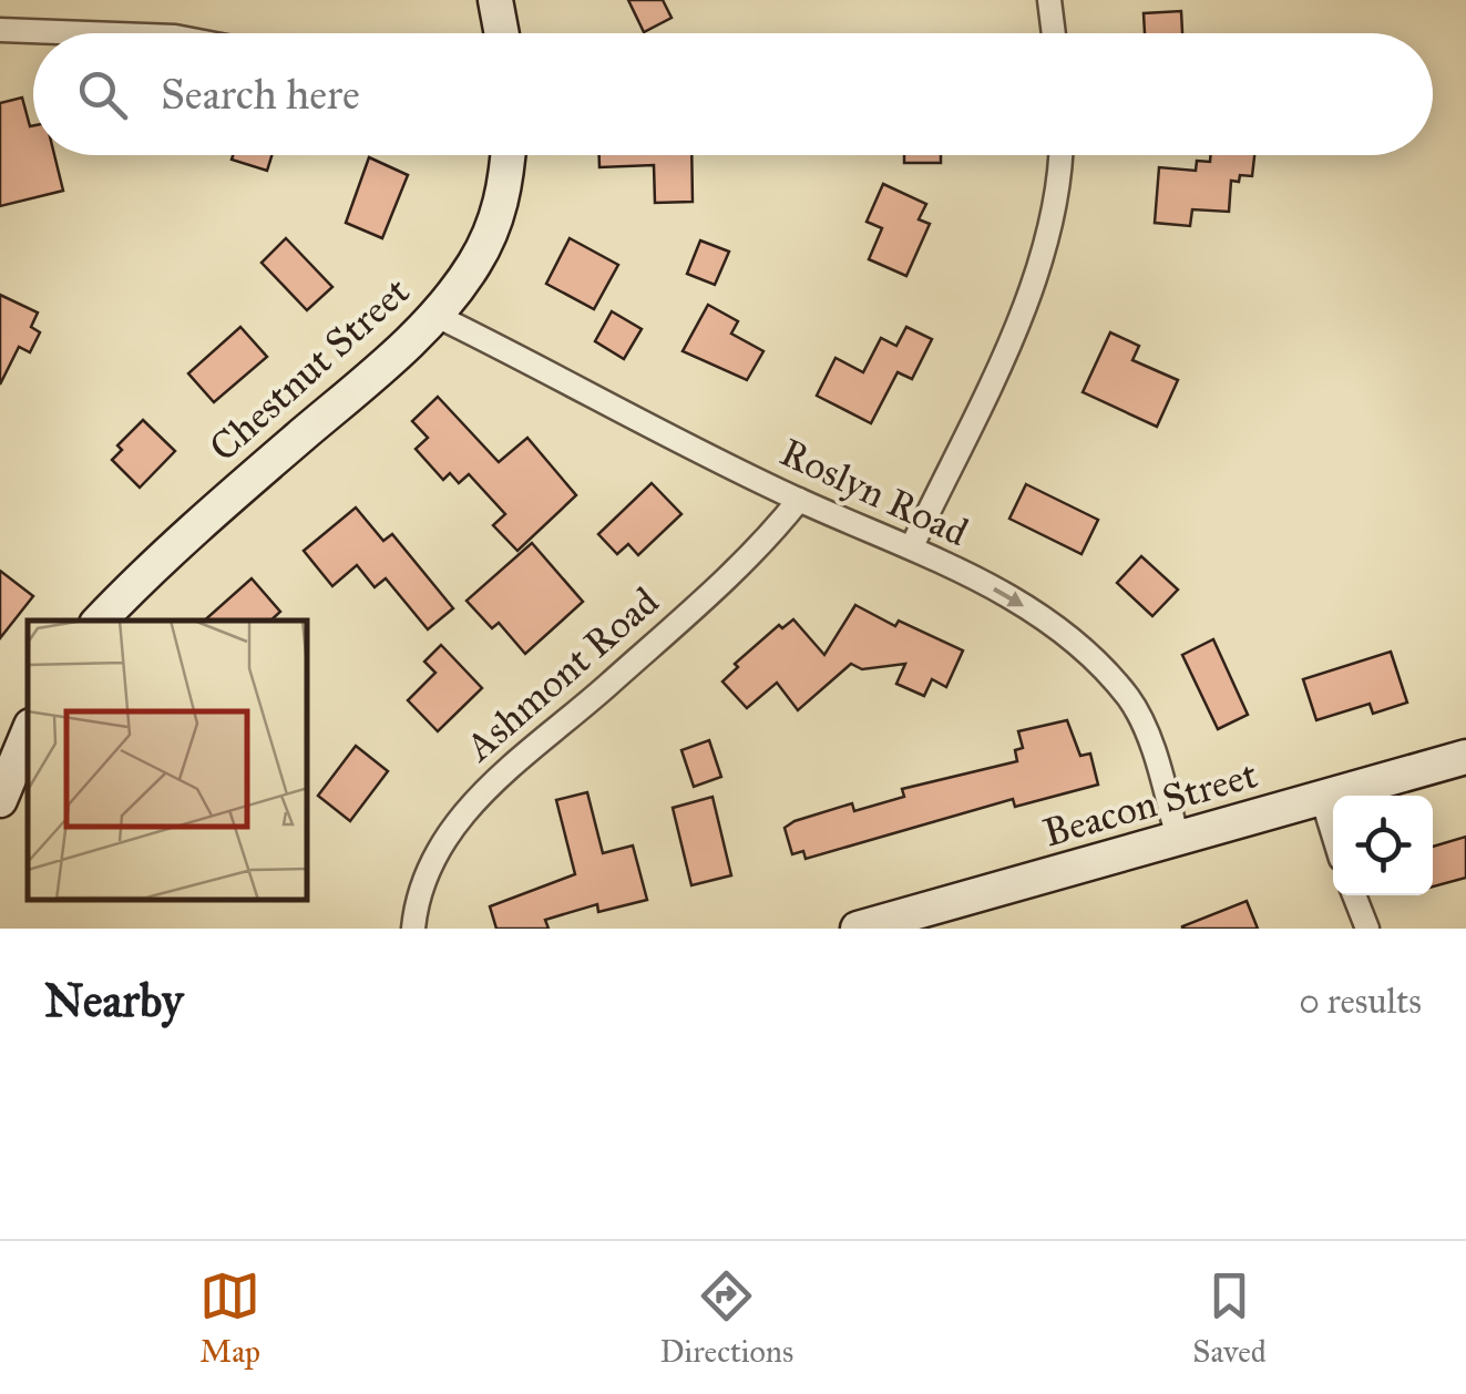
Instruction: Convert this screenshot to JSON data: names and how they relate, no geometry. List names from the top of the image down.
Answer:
{
  "streets": {
    "main road": ["Chestnut Street", "Beacon Street"],
    "street": ["Roslyn Road", "Ashmont Road"]
  },
  "crossings": [
    ["Chestnut Street", "Roslyn Road"],
    ["Roslyn Road", "Ashmont Road"],
    ["Roslyn Road", "Beacon Street"]
  ],
  "one_way": ["Roslyn Road"],
  "page": {
    "search": "Search here",
    "heading": ["Nearby", "0 results"],
    "nav": ["Map", "Directions", "Saved"]
  }
}
